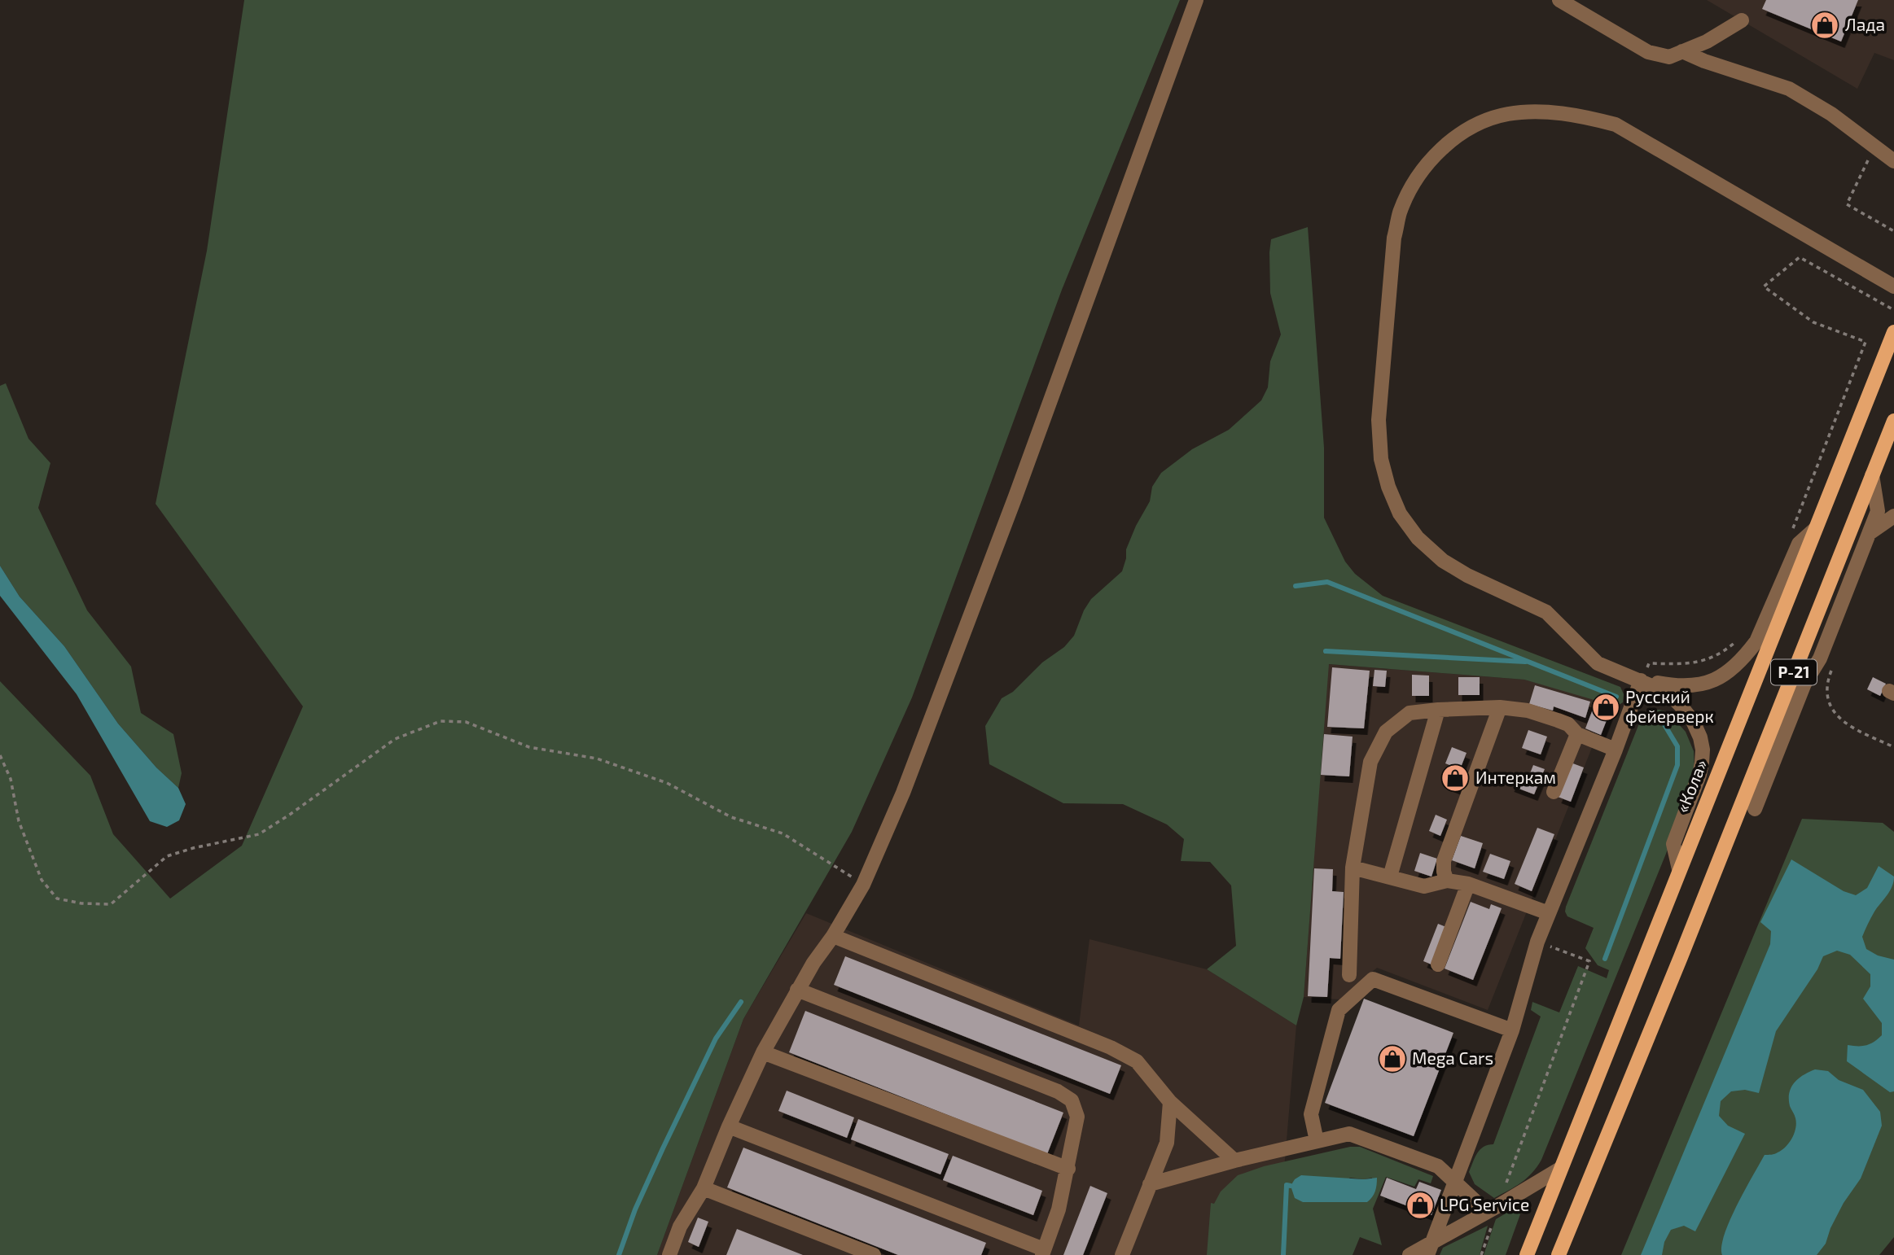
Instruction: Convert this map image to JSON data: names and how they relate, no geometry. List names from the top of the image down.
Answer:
{
  "streets": {
    "main road": ["Р-21", "«Кола»"]
  },
  "places": {
    "shop": [
      "Лада",
      "Русский фейерверк",
      "Интеркам",
      "Mega Cars",
      "LPG Service"
    ]
  }
}
